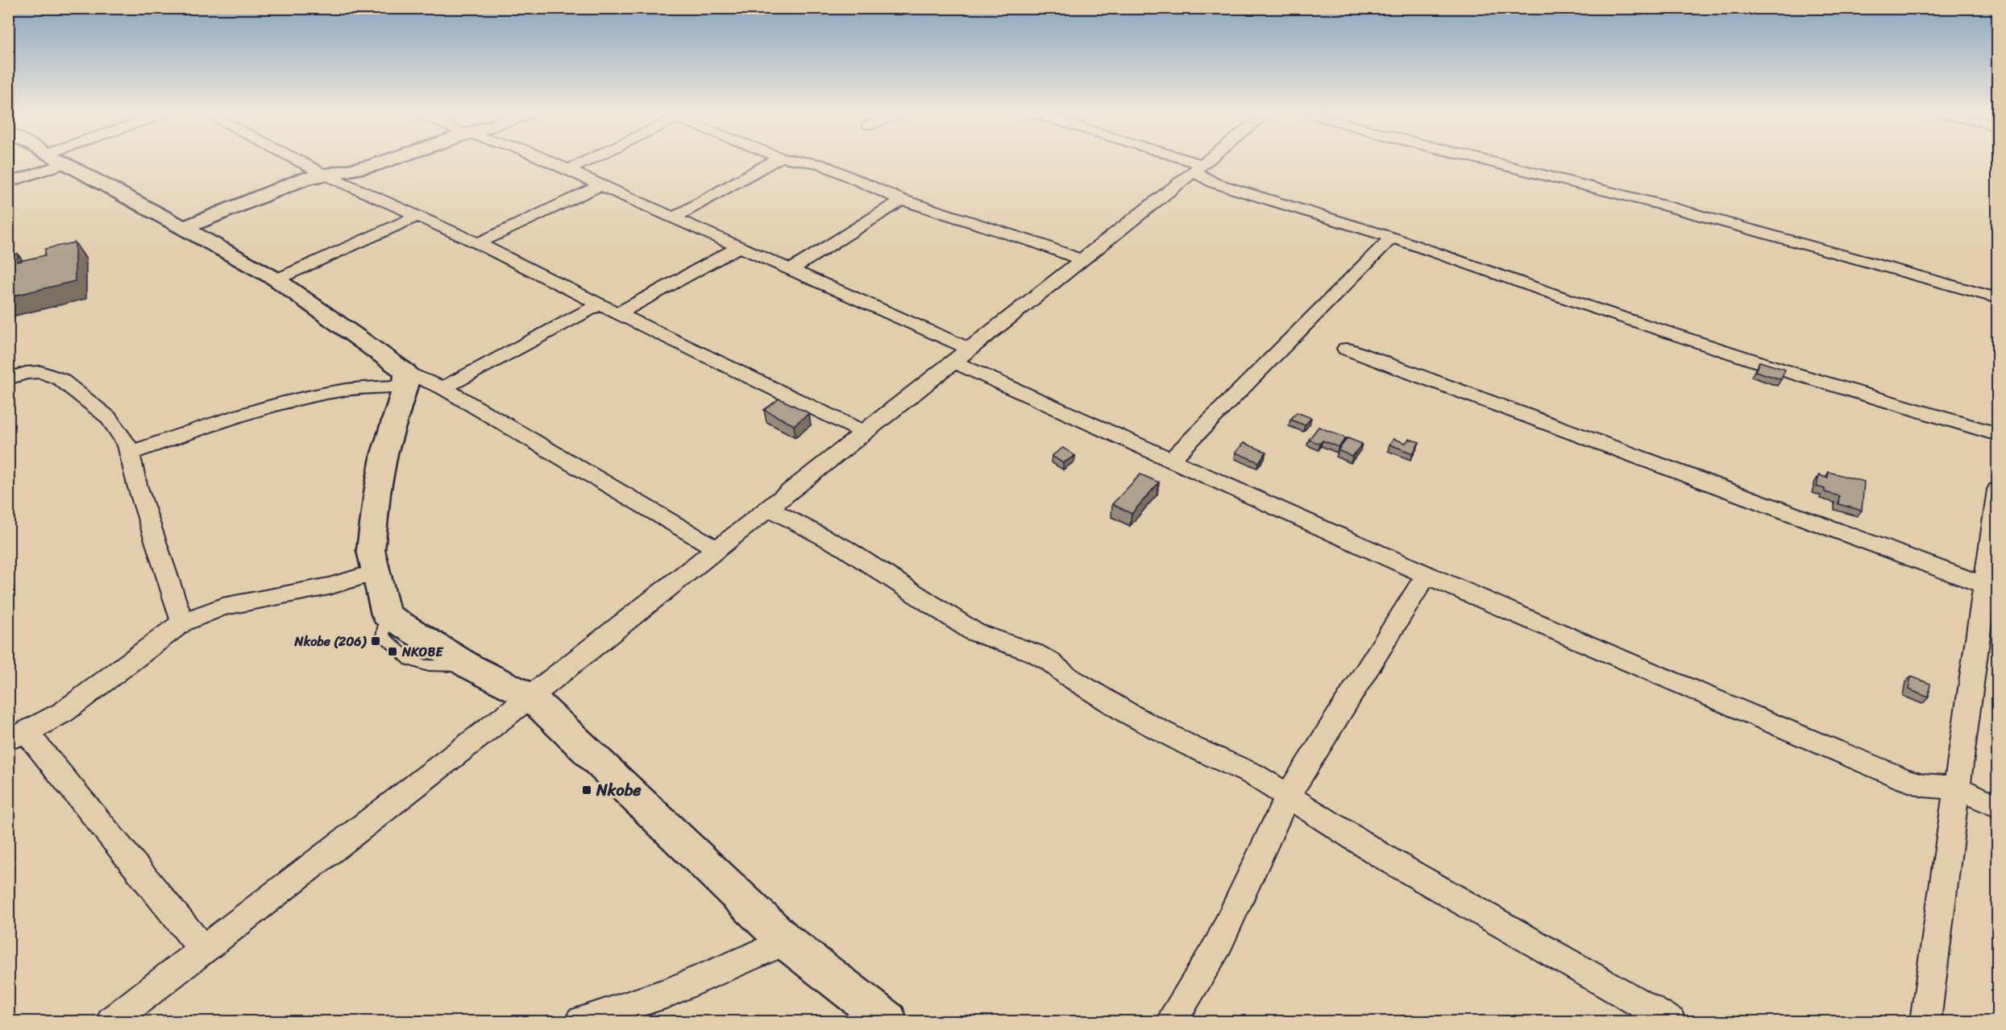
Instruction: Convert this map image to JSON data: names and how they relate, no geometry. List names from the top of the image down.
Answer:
{
  "places": {
    "transit": ["Nkobe (206)", "NKOBE", "Nkobe"]
  }
}
